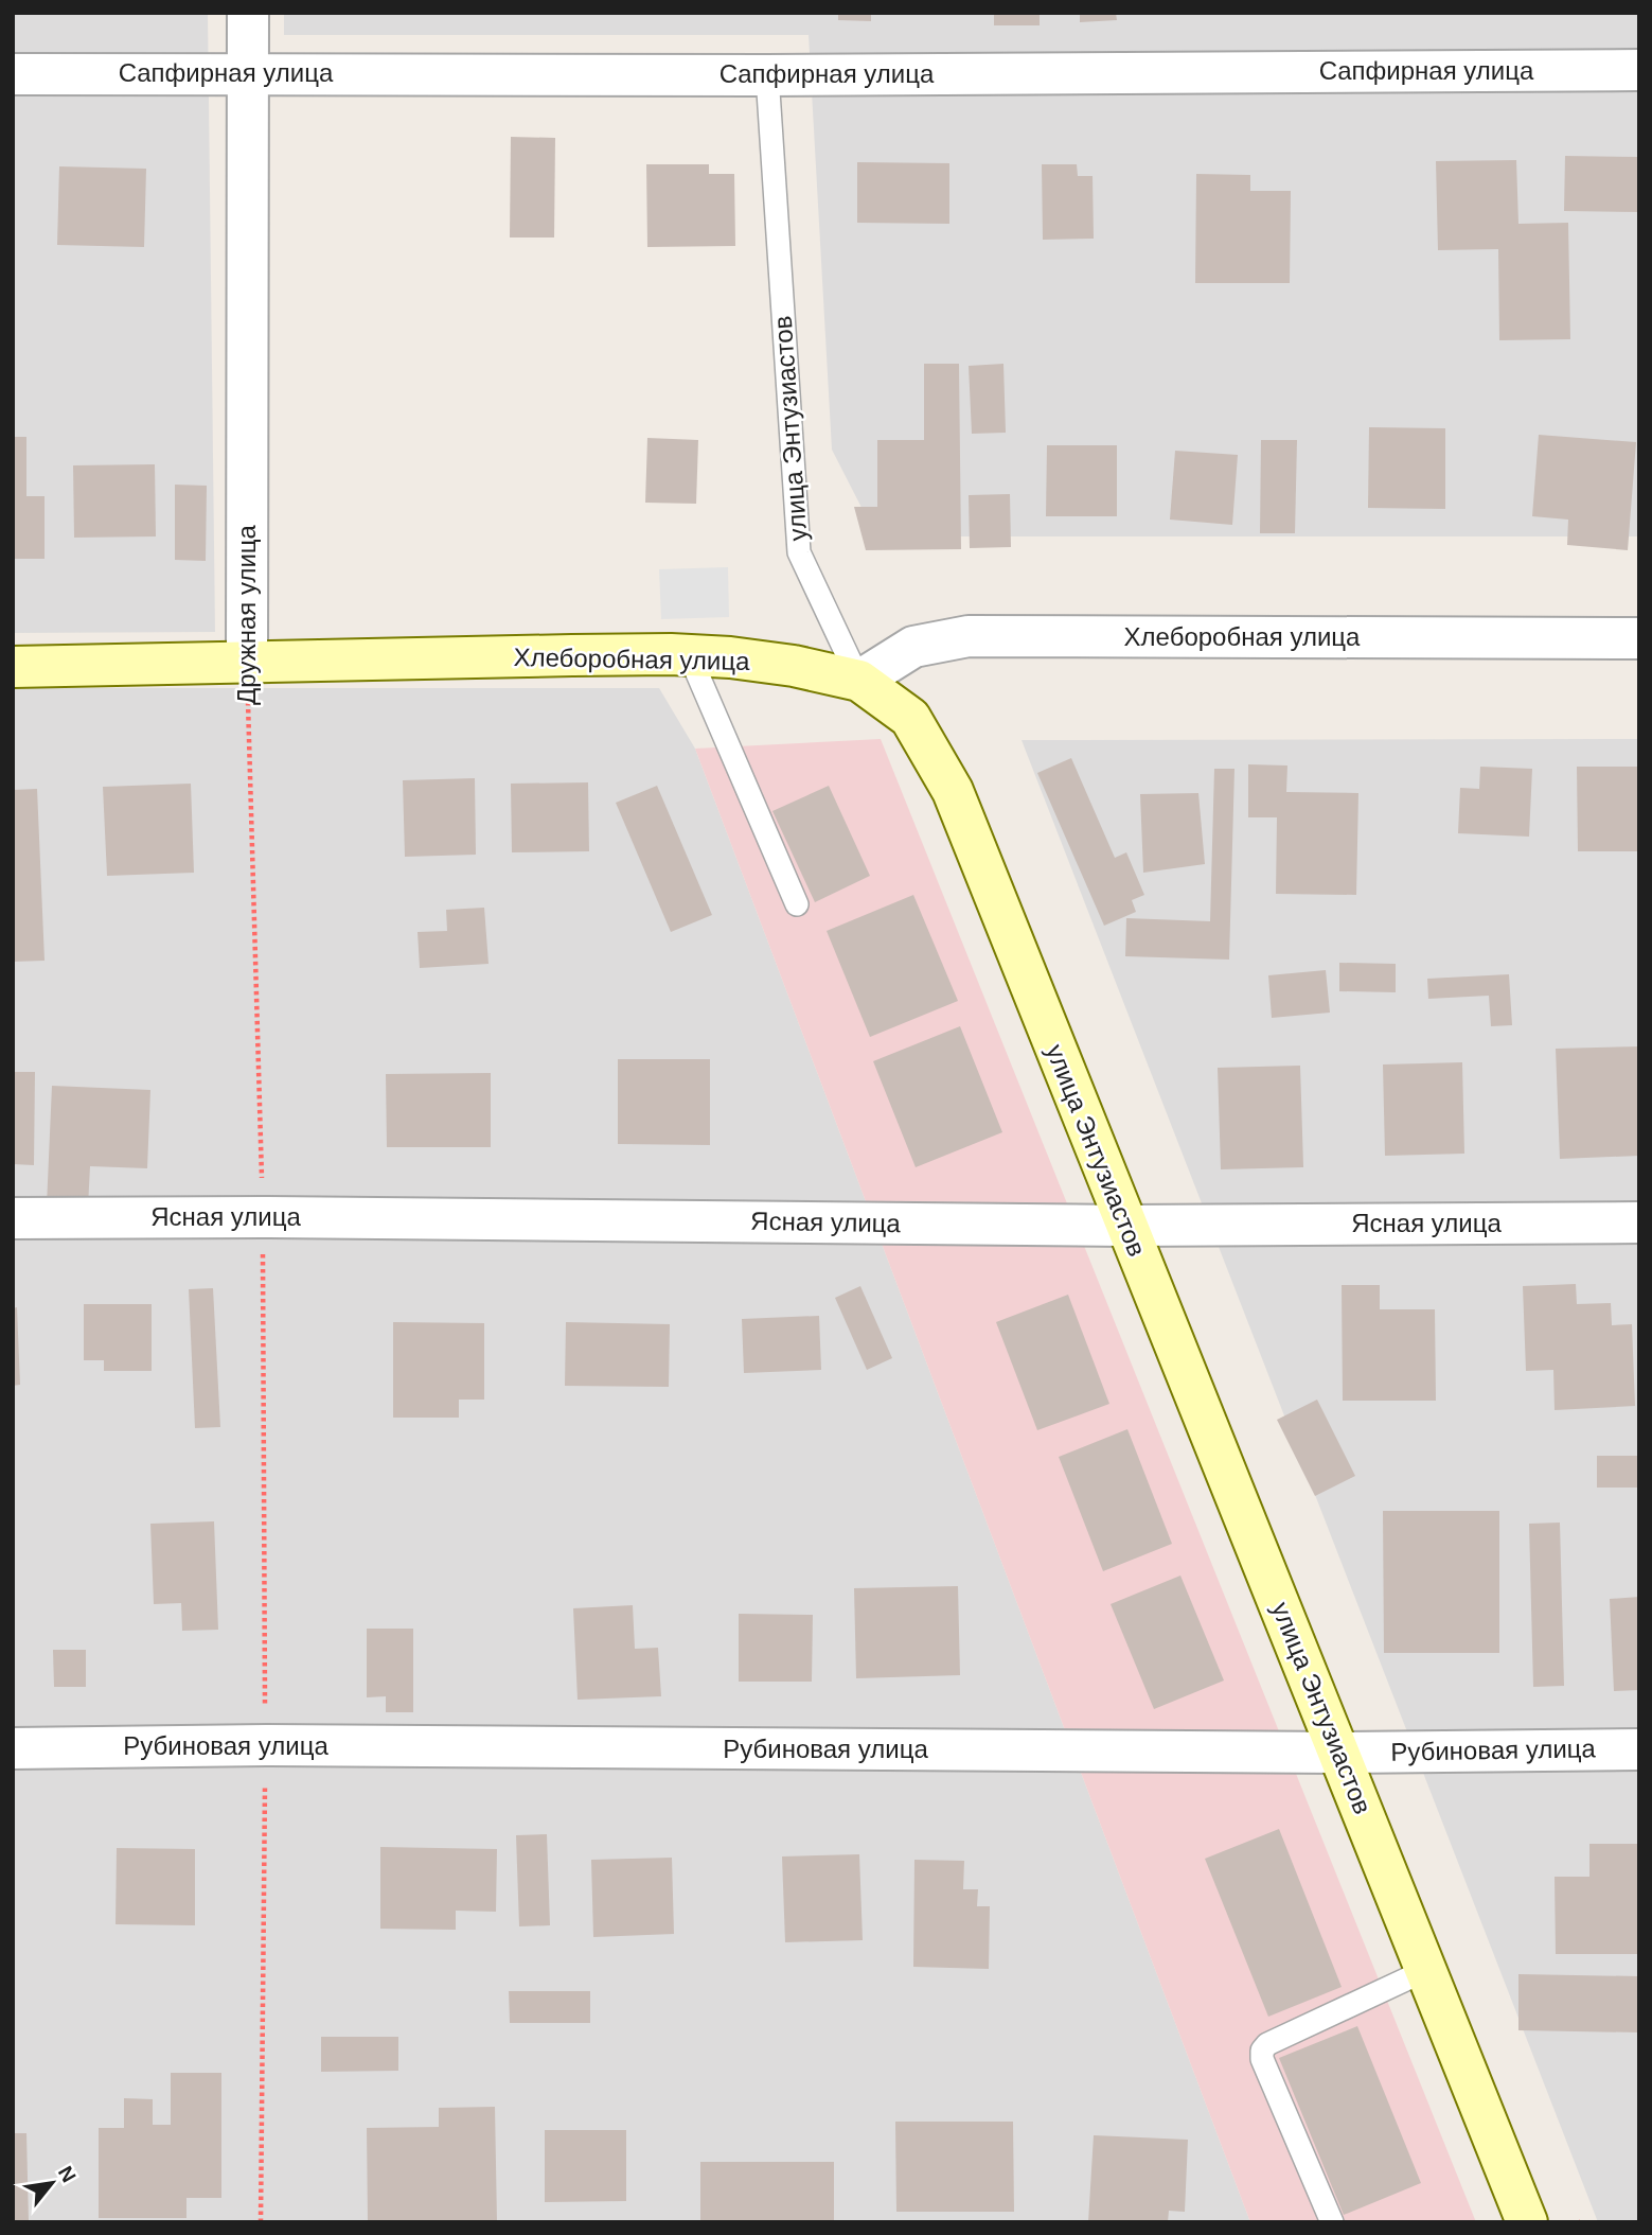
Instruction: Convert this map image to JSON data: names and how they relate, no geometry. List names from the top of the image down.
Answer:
{
  "streets": {
    "street": [
      "Сапфирная улица",
      "улица Энтузиастов",
      "Дружная улица",
      "Хлеборобная улица",
      "Ясная улица",
      "Рубиновая улица"
    ]
  },
  "crossings": [
    ["Сапфирная улица", "улица Энтузиастов"],
    ["Сапфирная улица", "Дружная улица"],
    ["улица Энтузиастов", "Хлеборобная улица"],
    ["улица Энтузиастов", "Ясная улица"],
    ["улица Энтузиастов", "Рубиновая улица"],
    ["Дружная улица", "Хлеборобная улица"],
    ["Дружная улица", "Ясная улица"]
  ],
  "north": "top right"
}
